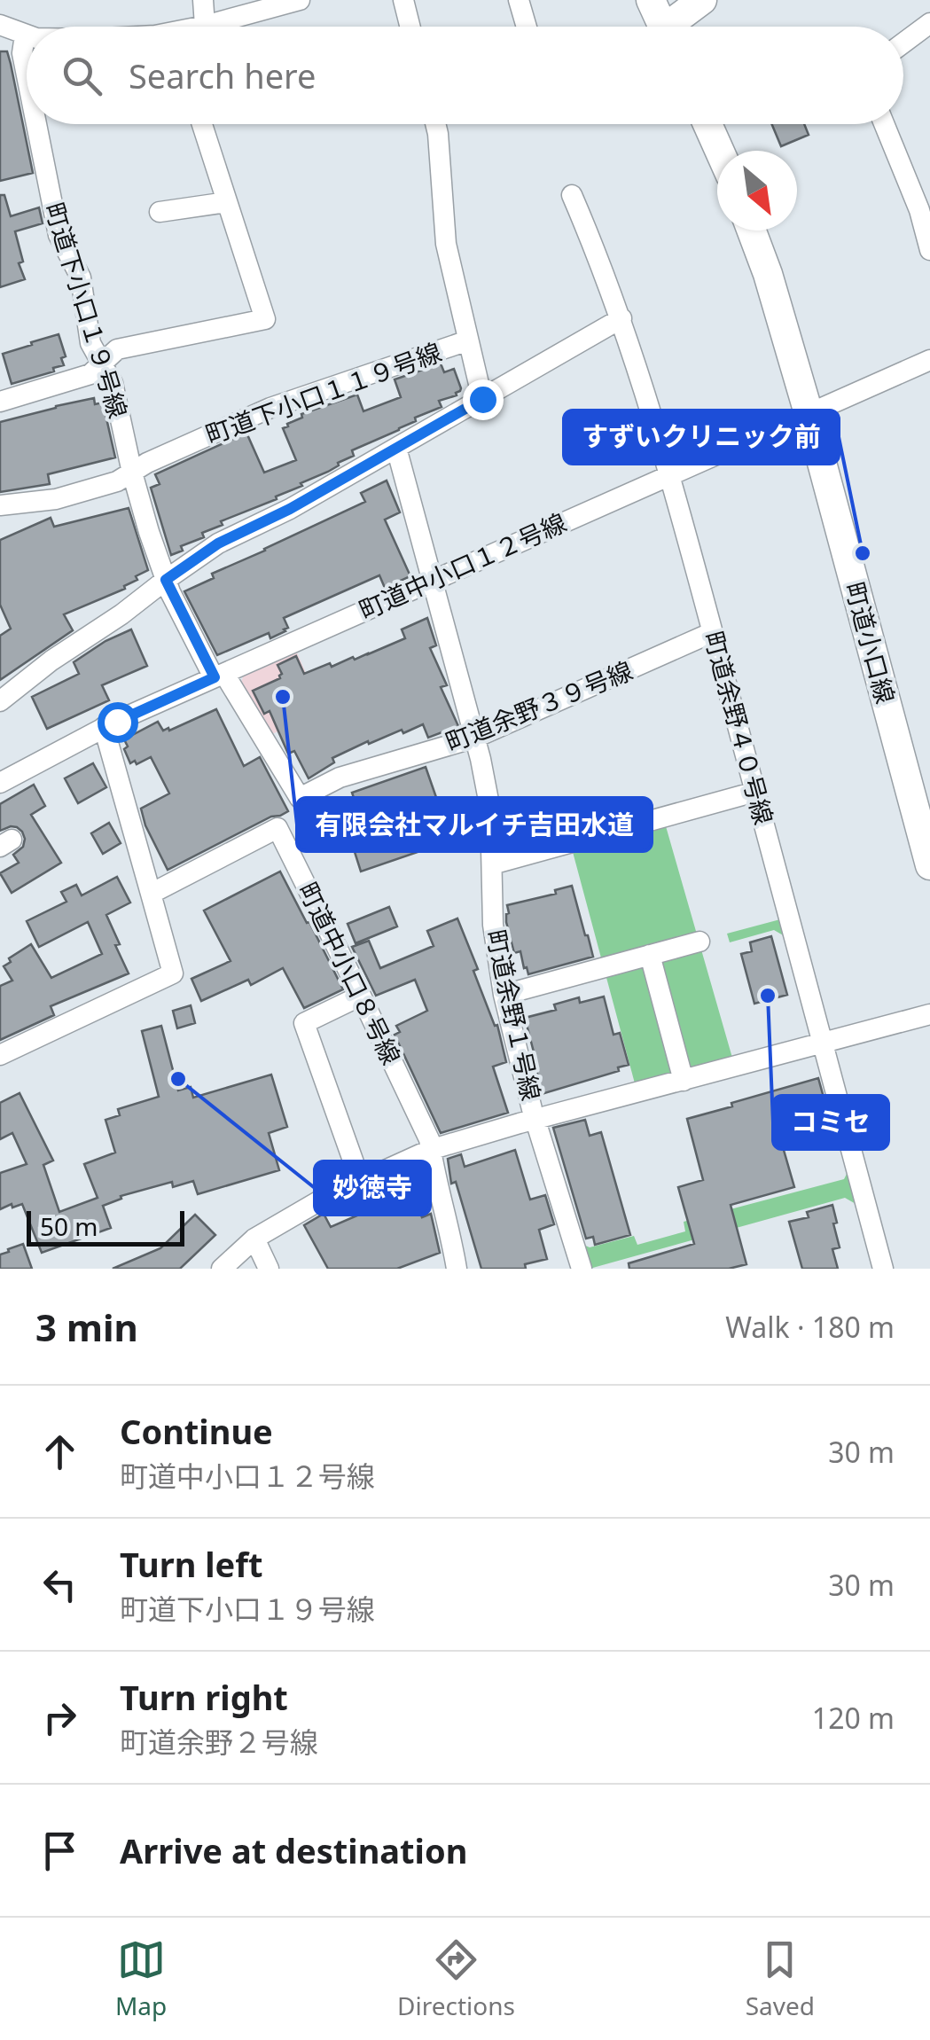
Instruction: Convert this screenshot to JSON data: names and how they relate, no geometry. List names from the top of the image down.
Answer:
{
  "streets": {
    "street": [
      "町道下小口１９号線",
      "町道下小口１１９号線",
      "町道中小口１２号線",
      "町道小口線",
      "町道余野３９号線",
      "町道余野４０号線",
      "町道中小口８号線",
      "町道余野１号線"
    ]
  },
  "crossings": [
    ["町道下小口１９号線", "町道下小口１１９号線"],
    ["町道下小口１９号線", "町道中小口１２号線"],
    ["町道下小口１９号線", "町道余野３９号線"],
    ["町道中小口１２号線", "町道小口線"],
    ["町道中小口１２号線", "町道余野３９号線"],
    ["町道中小口１２号線", "町道余野４０号線"],
    ["町道中小口１２号線", "町道余野１号線"],
    ["町道余野３９号線", "町道余野４０号線"],
    ["町道余野３９号線", "町道余野１号線"]
  ],
  "places": [
    "すずいクリニック前",
    "有限会社マルイチ吉田水道",
    "コミセ",
    "妙徳寺"
  ],
  "scale_bar": "50 m",
  "north": "bottom right",
  "page": {
    "search": "Search here",
    "scale": "50 m",
    "heading": ["3 min", "Walk · 180 m"],
    "list": [
      ["Continue", "町道中小口１２号線", "30 m"],
      ["Turn left", "町道下小口１９号線", "30 m"],
      ["Turn right", "町道余野２号線", "120 m"],
      "Arrive at destination"
    ],
    "nav": ["Map", "Directions", "Saved"]
  }
}
